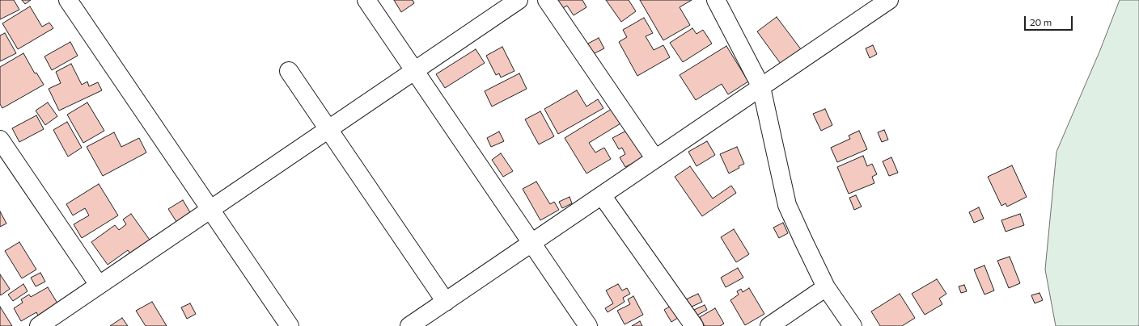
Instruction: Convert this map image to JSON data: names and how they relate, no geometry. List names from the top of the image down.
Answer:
{
  "scale_bar": "20 m"
}
